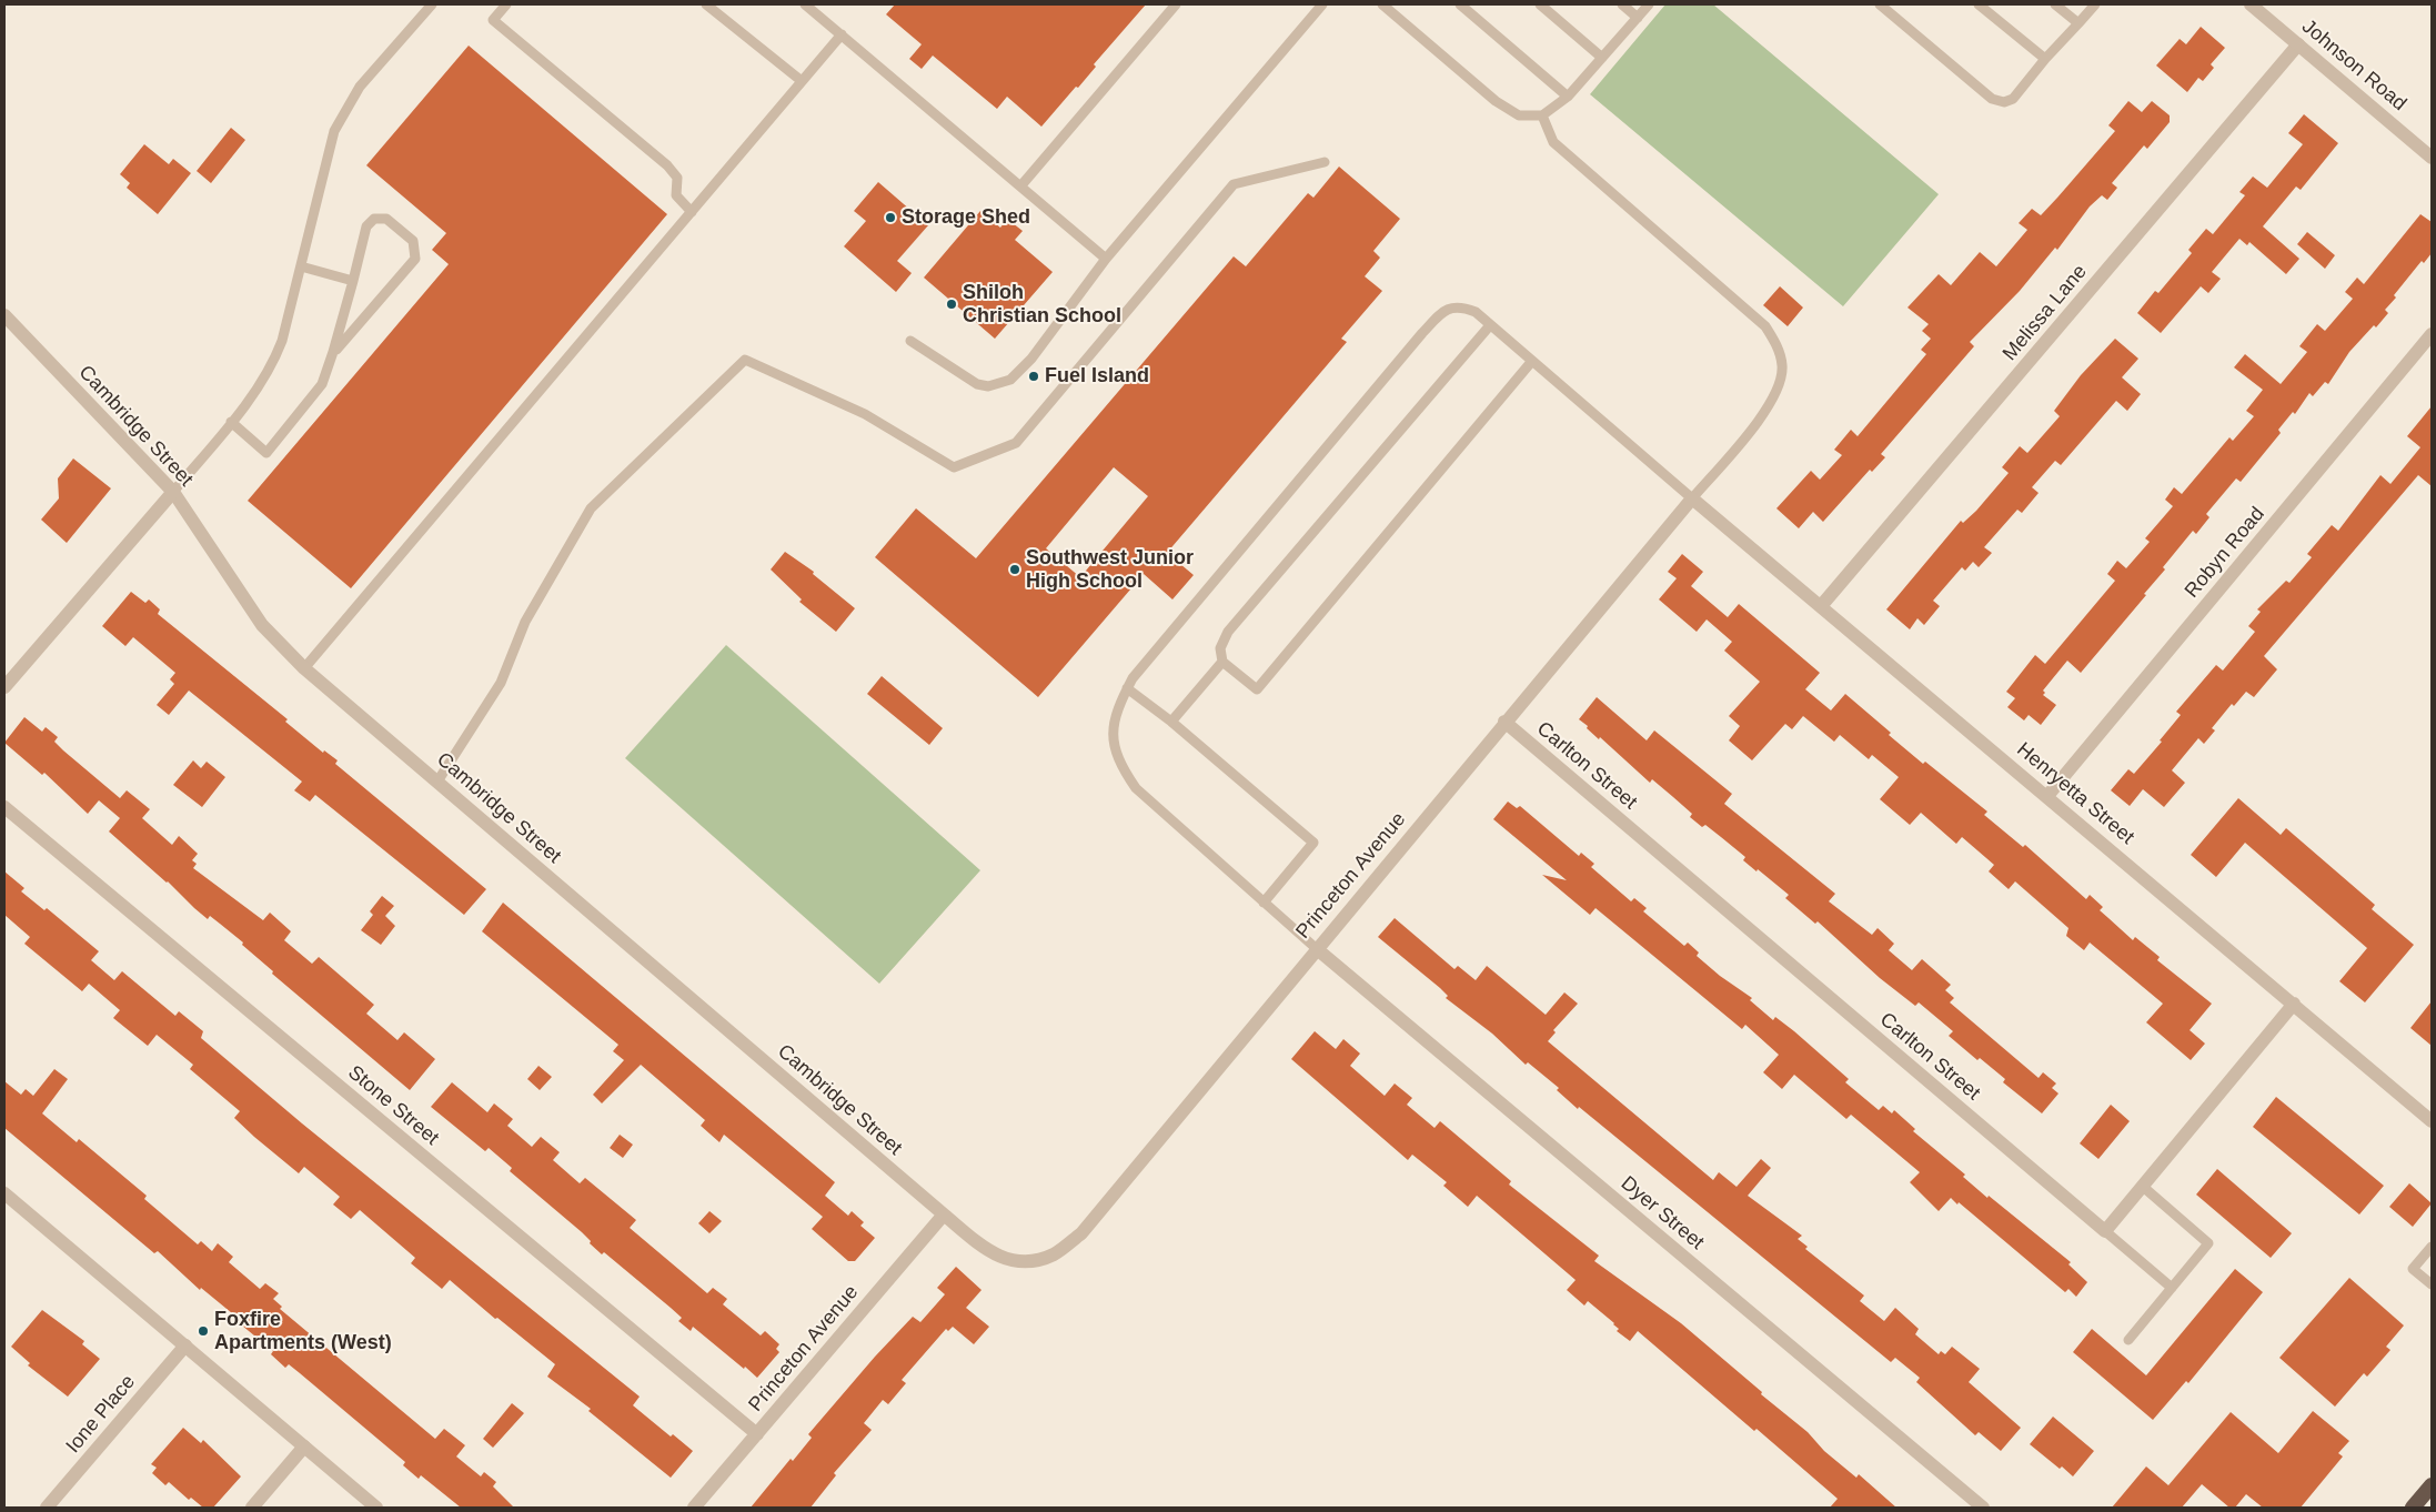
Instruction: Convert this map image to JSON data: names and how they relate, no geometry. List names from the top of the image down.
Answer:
{
  "streets": {
    "street": [
      "Johnson Road",
      "Melissa Lane",
      "Cambridge Street",
      "Robyn Road",
      "Carlton Street",
      "Henryetta Street",
      "Princeton Avenue",
      "Stone Street",
      "Dyer Street",
      "Ione Place"
    ]
  },
  "crossings": [
    ["Johnson Road", "Melissa Lane"],
    ["Melissa Lane", "Henryetta Street"],
    ["Cambridge Street", "Princeton Avenue"],
    ["Robyn Road", "Henryetta Street"],
    ["Carlton Street", "Princeton Avenue"],
    ["Henryetta Street", "Princeton Avenue"],
    ["Princeton Avenue", "Stone Street"],
    ["Princeton Avenue", "Dyer Street"]
  ],
  "places": [
    "Storage Shed",
    "Shiloh Christian School",
    "Fuel Island",
    "Southwest Junior High School",
    "Foxfire Apartments (West)"
  ]
}
